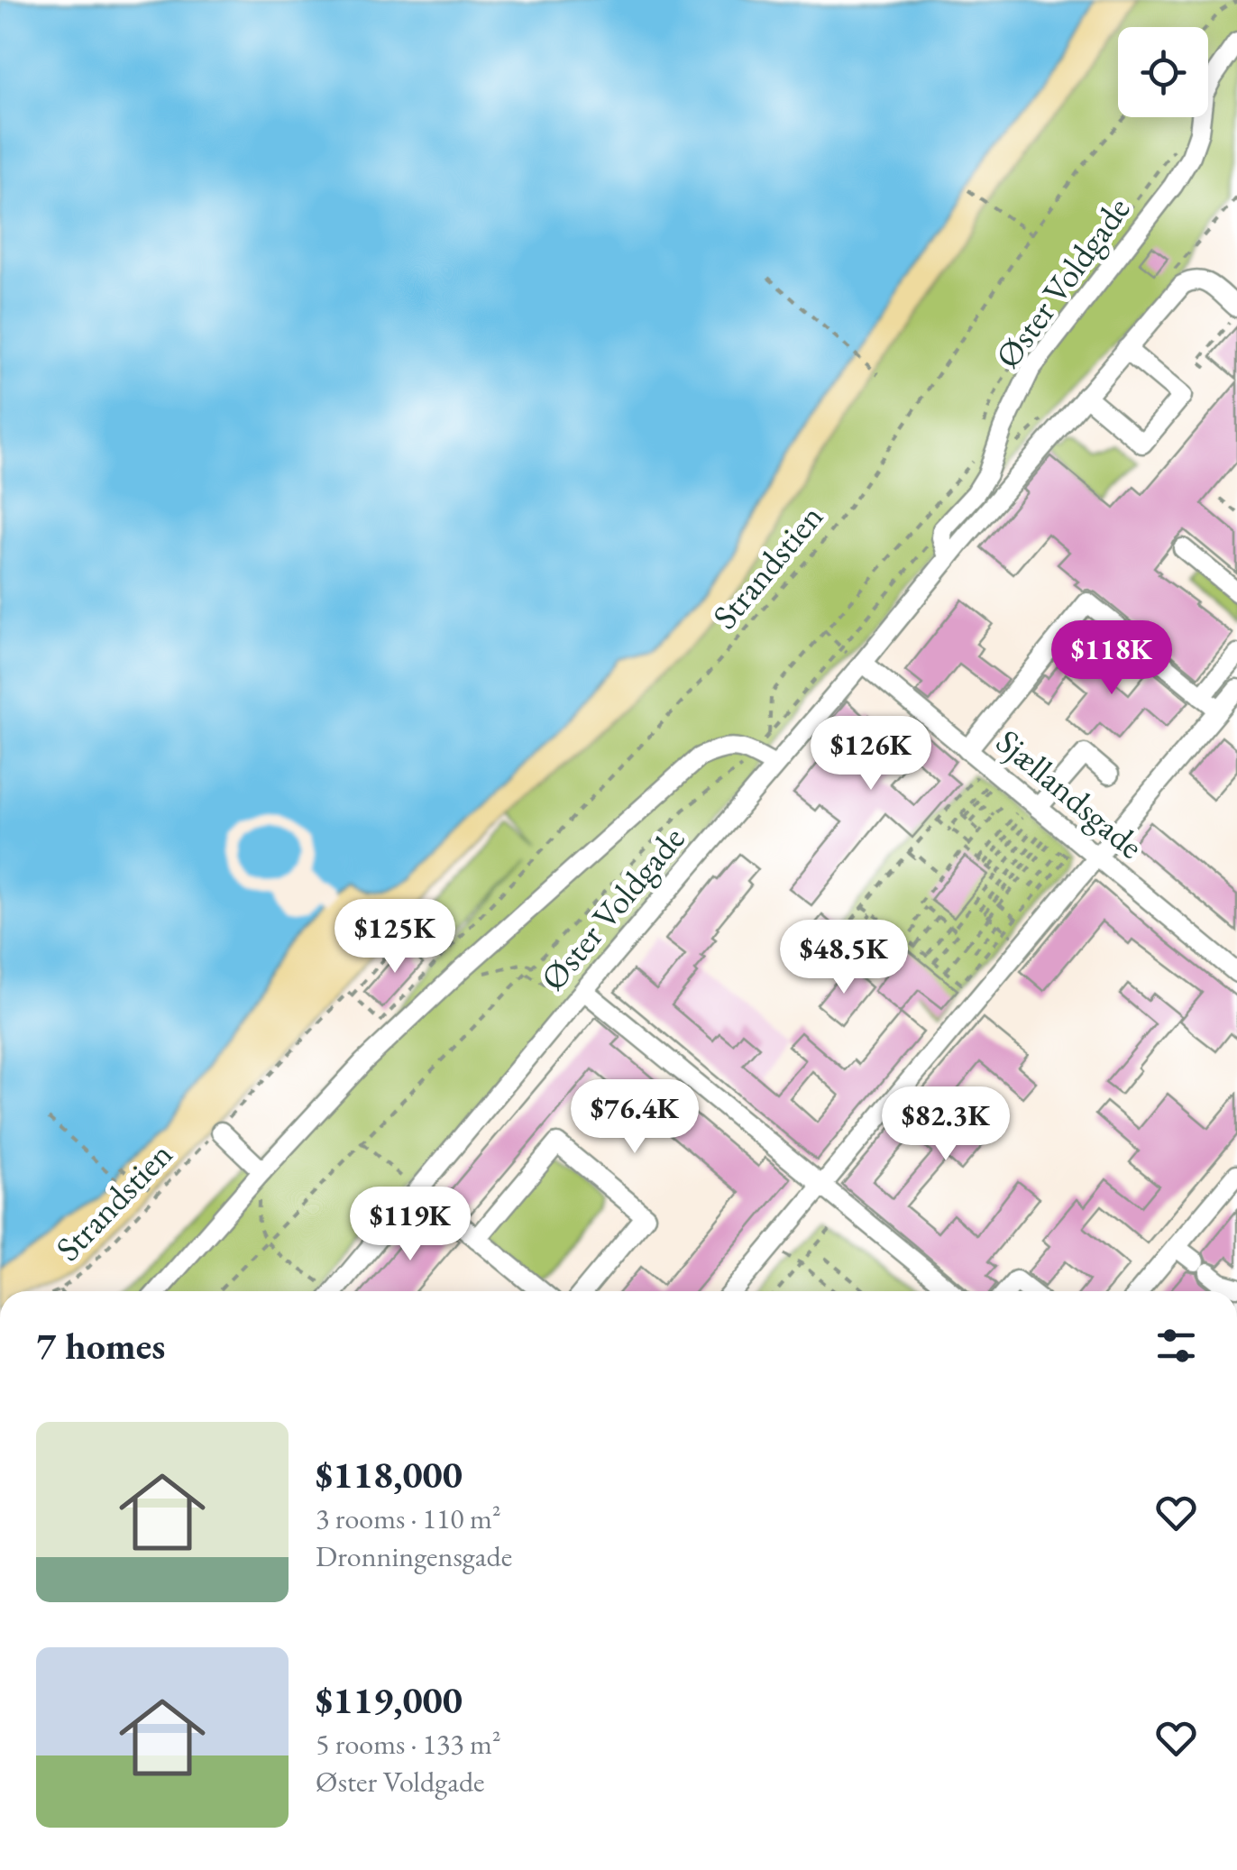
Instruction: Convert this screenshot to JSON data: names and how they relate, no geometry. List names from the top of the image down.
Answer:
{
  "streets": {
    "street": ["Øster Voldgade", "Sjællandsgade"],
    "path": ["Strandstien"]
  },
  "crossings": [
    ["Øster Voldgade", "Sjællandsgade"]
  ],
  "page": {
    "price": [
      "$118K",
      "$126K",
      "$125K",
      "$48.5K",
      "$76.4K",
      "$82.3K",
      "$119K"
    ],
    "heading": "7 homes",
    "list": [
      {
        "name": "$118,000",
        "note": "3 rooms · 110 m² · Dronningensgade"
      },
      {
        "name": "$119,000",
        "note": "5 rooms · 133 m² · Øster Voldgade"
      }
    ]
  }
}
